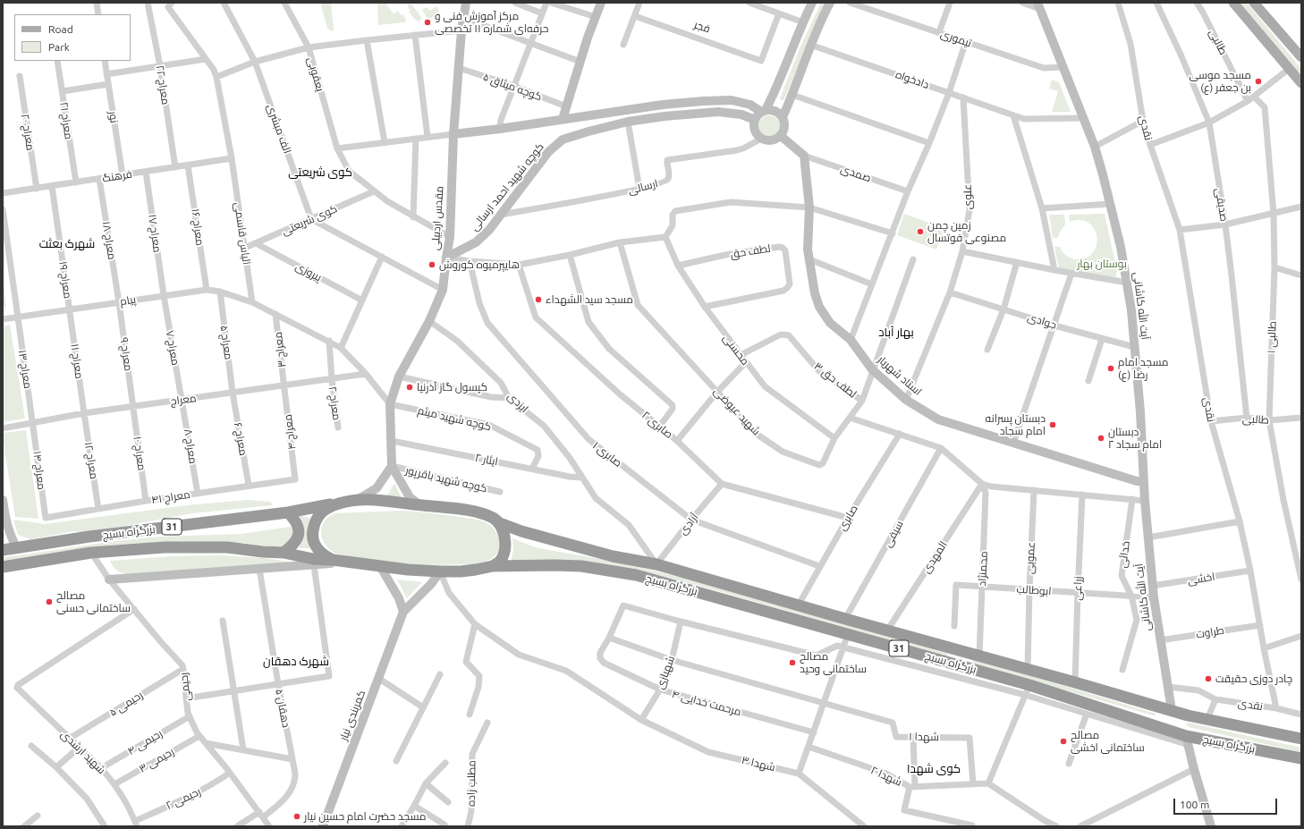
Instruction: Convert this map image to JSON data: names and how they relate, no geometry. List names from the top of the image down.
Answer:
{
  "streets": {
    "highway": ["31", "بزرگراه بسیج"],
    "street": [
      "فجر",
      "تیموری",
      "طالبی",
      "یعقوبی",
      "دادخواه",
      "معراج ۲۲",
      "کوچه میثاق ۵",
      "نور",
      "معراج ۲۱",
      "نقدی",
      "الف مبشری",
      "معراج ۲۰",
      "صمدی",
      "فرهنگ",
      "کوچه شهید احمد ارسالی",
      "ارسالی",
      "علوی",
      "صدیقی",
      "مقدس اردبیلی",
      "کوی شریعتی",
      "معراج ۱۶",
      "معراج ۱۷",
      "الیاس قاسمی",
      "معراج ۱۸",
      "لطف حق",
      "پیروزی",
      "معراج ۱۹",
      "پیام",
      "آیت الله کاشانی",
      "جوادی",
      "طالبی ۱",
      "معراج ۵",
      "معراج ۷",
      "معراج ۳",
      "محسنی",
      "معراج ۹",
      "معراج ۱۱",
      "معراج ۱۳",
      "استاد شهریار",
      "لطف حق ۳",
      "معراج",
      "ایزدی",
      "معراج ۲",
      "شهید عیوضی",
      "کوچه شهید میثم",
      "صابری ۲",
      "معراج ۴",
      "معراج ۶",
      "معراج ۸",
      "معراج ۱۰",
      "صابری ۱",
      "ایثار ۲",
      "معراج ۱۲",
      "معراج ۱۴",
      "کوچه شهید باقرپور",
      "معراج ۴۱",
      "صابری",
      "آزادی",
      "سیفی",
      "خدائی",
      "المهدی",
      "عمویی",
      "محمنژاد",
      "اخشی",
      "زراعی",
      "ابوطالب",
      "طراوت",
      "شهبازی",
      "رحیمی",
      "مرحمت خدایی ۴",
      "رحیمی ۵",
      "دهقان ۵",
      "کمربندی نیار",
      "شهدا ۱",
      "رحیمی ۴",
      "شهید ارشدی",
      "رحیمی ۳",
      "شهدا ۳",
      "شهدا ۲",
      "مطلب زاده",
      "رحیمی ۲"
    ]
  },
  "crossings": [
    ["تیموری", "آیت الله کاشانی"],
    ["طالبی", "نقدی"],
    ["طالبی", "صدیقی"],
    ["طالبی", "طالبی ۱"],
    ["یعقوبی", "مقدس اردبیلی"],
    ["یعقوبی", "کوی شریعتی"],
    ["دادخواه", "علوی"],
    ["دادخواه", "آیت الله کاشانی"],
    ["معراج ۲۲", "فرهنگ"],
    ["کوچه میثاق ۵", "مقدس اردبیلی"],
    ["نور", "فرهنگ"],
    ["معراج ۲۱", "فرهنگ"],
    ["نقدی", "آیت الله کاشانی"],
    ["نقدی", "اخشی"],
    ["نقدی", "طراوت"],
    ["الف مبشری", "کوی شریعتی"],
    ["معراج ۲۰", "فرهنگ"],
    ["صمدی", "استاد شهریار"],
    ["فرهنگ", "معراج ۱۶"],
    ["فرهنگ", "معراج ۱۷"],
    ["فرهنگ", "الیاس قاسمی"],
    ["فرهنگ", "معراج ۱۸"],
    ["فرهنگ", "معراج ۱۹"],
    ["کوچه شهید احمد ارسالی", "ارسالی"],
    ["کوچه شهید احمد ارسالی", "مقدس اردبیلی"],
    ["علوی", "جوادی"],
    ["علوی", "استاد شهریار"],
    ["مقدس اردبیلی", "ایزدی"],
    ["مقدس اردبیلی", "کوچه شهید میثم"],
    ["مقدس اردبیلی", "ایثار ۲"],
    ["مقدس اردبیلی", "کوچه شهید باقرپور"],
    ["کوی شریعتی", "الیاس قاسمی"],
    ["کوی شریعتی", "پیروزی"],
    ["معراج ۱۶", "پیام"],
    ["معراج ۱۷", "پیام"],
    ["معراج ۱۷", "معراج ۷"],
    ["الیاس قاسمی", "پیام"],
    ["معراج ۱۸", "پیام"],
    ["معراج ۱۸", "معراج ۹"],
    ["لطف حق", "محسنی"],
    ["معراج ۱۹", "پیام"],
    ["معراج ۱۹", "معراج ۱۱"],
    ["پیام", "معراج ۵"],
    ["پیام", "معراج ۷"],
    ["پیام", "معراج ۹"],
    ["پیام", "معراج ۱۱"],
    ["پیام", "معراج ۱۳"],
    ["آیت الله کاشانی", "جوادی"],
    ["آیت الله کاشانی", "استاد شهریار"],
    ["آیت الله کاشانی", "بزرگراه بسیج"],
    ["آیت الله کاشانی", "اخشی"],
    ["آیت الله کاشانی", "ابوطالب"],
    ["آیت الله کاشانی", "طراوت"],
    ["معراج ۵", "معراج"],
    ["معراج ۵", "معراج ۶"],
    ["معراج ۷", "معراج"],
    ["معراج ۷", "معراج ۸"],
    ["معراج ۳", "معراج"],
    ["معراج ۳", "معراج ۴"],
    ["محسنی", "لطف حق ۳"],
    ["محسنی", "شهید عیوضی"],
    ["معراج ۹", "معراج"],
    ["معراج ۹", "معراج ۱۰"],
    ["معراج ۱۱", "معراج"],
    ["معراج ۱۱", "معراج ۱۲"],
    ["معراج ۱۳", "معراج"],
    ["معراج ۱۳", "معراج ۱۴"],
    ["استاد شهریار", "شهید عیوضی"],
    ["لطف حق ۳", "شهید عیوضی"],
    ["معراج", "معراج ۲"],
    ["معراج", "معراج ۴"],
    ["معراج", "معراج ۶"],
    ["معراج", "معراج ۸"],
    ["معراج", "معراج ۱۰"],
    ["معراج", "معراج ۱۲"],
    ["معراج", "معراج ۱۴"],
    ["ایزدی", "ایثار ۲"],
    ["کوچه شهید میثم", "ایثار ۲"],
    ["صابری ۲", "صابری"],
    ["صابری ۲", "آزادی"],
    ["معراج ۴", "معراج ۴۱"],
    ["معراج ۶", "معراج ۴۱"],
    ["معراج ۸", "معراج ۴۱"],
    ["معراج ۱۰", "معراج ۴۱"],
    ["صابری ۱", "صابری"],
    ["صابری ۱", "آزادی"],
    ["معراج ۱۲", "معراج ۴۱"],
    ["معراج ۱۴", "معراج ۴۱"],
    ["صابری", "بزرگراه بسیج"],
    ["آزادی", "بزرگراه بسیج"],
    ["بزرگراه بسیج", "سیفی"],
    ["بزرگراه بسیج", "المهدی"],
    ["بزرگراه بسیج", "عمویی"],
    ["بزرگراه بسیج", "محمنژاد"],
    ["بزرگراه بسیج", "زراعی"],
    ["بزرگراه بسیج", "رحیمی"],
    ["بزرگراه بسیج", "شهدا ۳"],
    ["خدائی", "ابوطالب"],
    ["المهدی", "محمنژاد"],
    ["عمویی", "ابوطالب"],
    ["محمنژاد", "ابوطالب"],
    ["زراعی", "ابوطالب"],
    ["شهبازی", "مرحمت خدایی ۴"],
    ["شهبازی", "شهدا ۳"],
    ["رحیمی", "رحیمی ۵"],
    ["رحیمی", "دهقان ۵"],
    ["رحیمی", "رحیمی ۴"],
    ["رحیمی", "شهید ارشدی"],
    ["رحیمی", "رحیمی ۳"],
    ["رحیمی", "رحیمی ۲"],
    ["رحیمی ۵", "شهید ارشدی"],
    ["شهدا ۱", "شهدا ۲"],
    ["رحیمی ۴", "شهید ارشدی"],
    ["شهید ارشدی", "رحیمی ۳"],
    ["شهید ارشدی", "رحیمی ۲"]
  ],
  "districts": [
    "کوی شریعتی",
    "شهرک بعثت",
    "بهار آباد",
    "شهرک دهقان",
    "کوی شهدا"
  ],
  "parks": ["بوستان بهار"],
  "places": [
    "مرکز آموزش فنی و حرفه‌ای شماره ۱۱ تخصصی",
    "مسجد موسی بن جعفر (ع)",
    "زمین چمن مصنوعی فوتسال",
    "هایپرمیوه کوروش",
    "مسجد سید الشهداء",
    "مسجد امام رضا (ع)",
    "کپسول گاز آذرنیا",
    "دبستان پسرانه امام سجاد",
    "دبستان امام سجاد ۲",
    "مصالح ساختمانی حسنی",
    "مصالح ساختمانی وحید",
    "چادر دوزی حقیقت",
    "مصالح ساختمانی اخشی",
    "مسجد حضرت امام حسین نیار"
  ],
  "legend": ["Road", "Park"],
  "scale_bar": "100 m"
}
